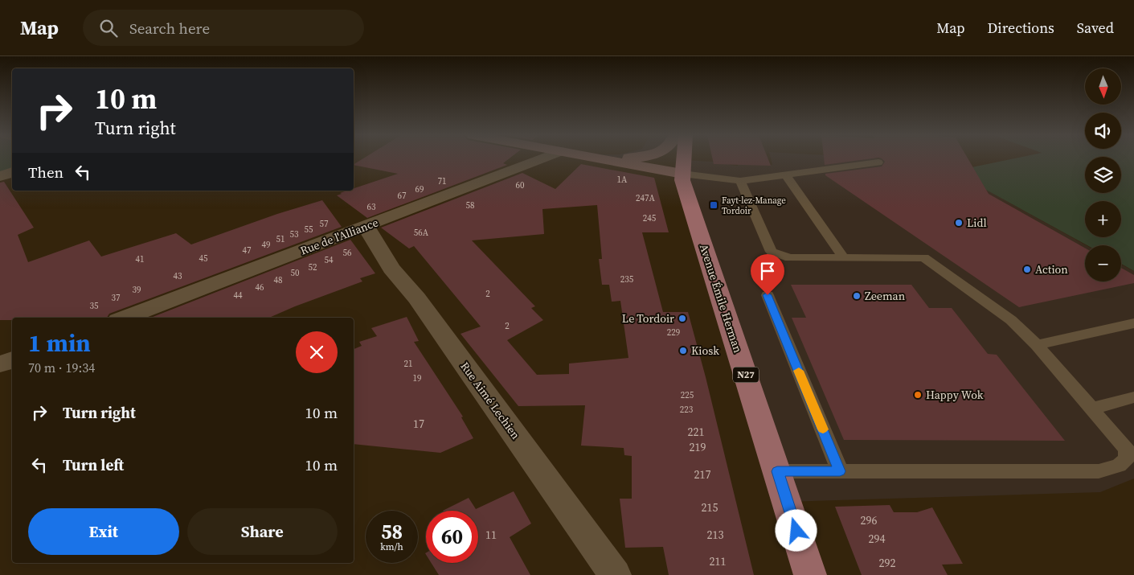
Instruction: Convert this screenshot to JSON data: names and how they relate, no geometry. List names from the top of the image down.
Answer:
{
  "streets": {
    "main road": ["Avenue Émile Herman", "N27"],
    "street": ["Rue de l'Alliance", "Rue Aimé Lechien"]
  },
  "crossings": [
    ["Rue de l'Alliance", "Rue Aimé Lechien"]
  ],
  "places": {
    "transit": ["Fayt-lez-Manage Tordoir"],
    "other": [
      "Lidl",
      "Action",
      "Zeeman",
      "Le Tordoir",
      "Kiosk",
      "Happy Wok"
    ]
  },
  "house_numbers": [
    "1A",
    "71",
    "60",
    "69",
    "67",
    "247A",
    "58",
    "63",
    "245",
    "57",
    "55",
    "56A",
    "53",
    "51",
    "49",
    "47",
    "56",
    "45",
    "41",
    "54",
    "52",
    "50",
    "43",
    "235",
    "48",
    "46",
    "39",
    "2",
    "44",
    "37",
    "35",
    "2",
    "229",
    "21",
    "19",
    "225",
    "223",
    "17",
    "221",
    "219",
    "217",
    "215",
    "296",
    "11",
    "213",
    "294",
    "211",
    "292"
  ],
  "north": "bottom",
  "page": {
    "header": "Map",
    "search": "Search here",
    "nav": ["Map", "Directions", "Saved"],
    "map_buttons": ["+", "−"],
    "turn": ["10 m", "Turn right"],
    "then": "Then",
    "heading": ["1 min", "70 m · 19:34"],
    "list": [
      {
        "name": "Turn right",
        "value": "10 m"
      },
      {
        "name": "Turn left",
        "value": "10 m"
      }
    ],
    "buttons": ["Exit", "Share"],
    "speed": "58 km/h",
    "limit": "60"
  }
}
